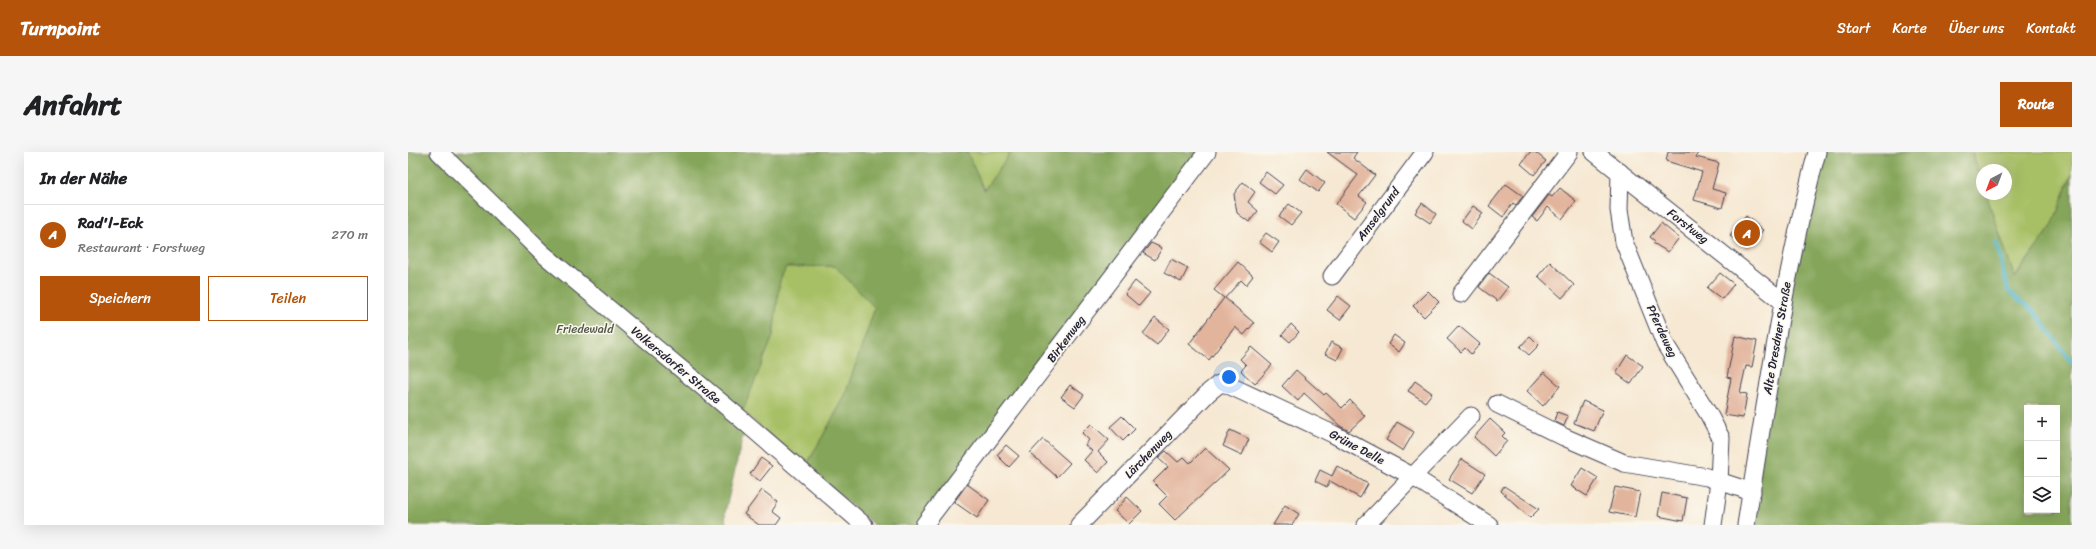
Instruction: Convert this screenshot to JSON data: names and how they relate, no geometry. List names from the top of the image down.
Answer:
{
  "streets": {
    "street": [
      "Amselgrund",
      "Forstweg",
      "Pferdeweg",
      "Alte Dresdner Straße",
      "Birkenweg",
      "Volkersdorfer Straße",
      "Grüne Delle",
      "Lärchenweg"
    ]
  },
  "crossings": [
    ["Forstweg", "Pferdeweg"],
    ["Forstweg", "Alte Dresdner Straße"],
    ["Grüne Delle", "Lärchenweg"]
  ],
  "parks": ["Friedewald"],
  "north": "bottom left",
  "page": {
    "header": "Turnpoint",
    "nav": [
      "Start",
      "Karte",
      "Über uns",
      "Kontakt"
    ],
    "title": "Anfahrt",
    "buttons": [
      "Route",
      ["Speichern", "Teilen"]
    ],
    "heading": "In der Nähe",
    "list": [
      {
        "mark": "A",
        "name": "Rad'l-Eck",
        "note": "Restaurant · Forstweg",
        "value": "270 m"
      }
    ],
    "pins": "A",
    "map_buttons": ["+", "−"]
  }
}
